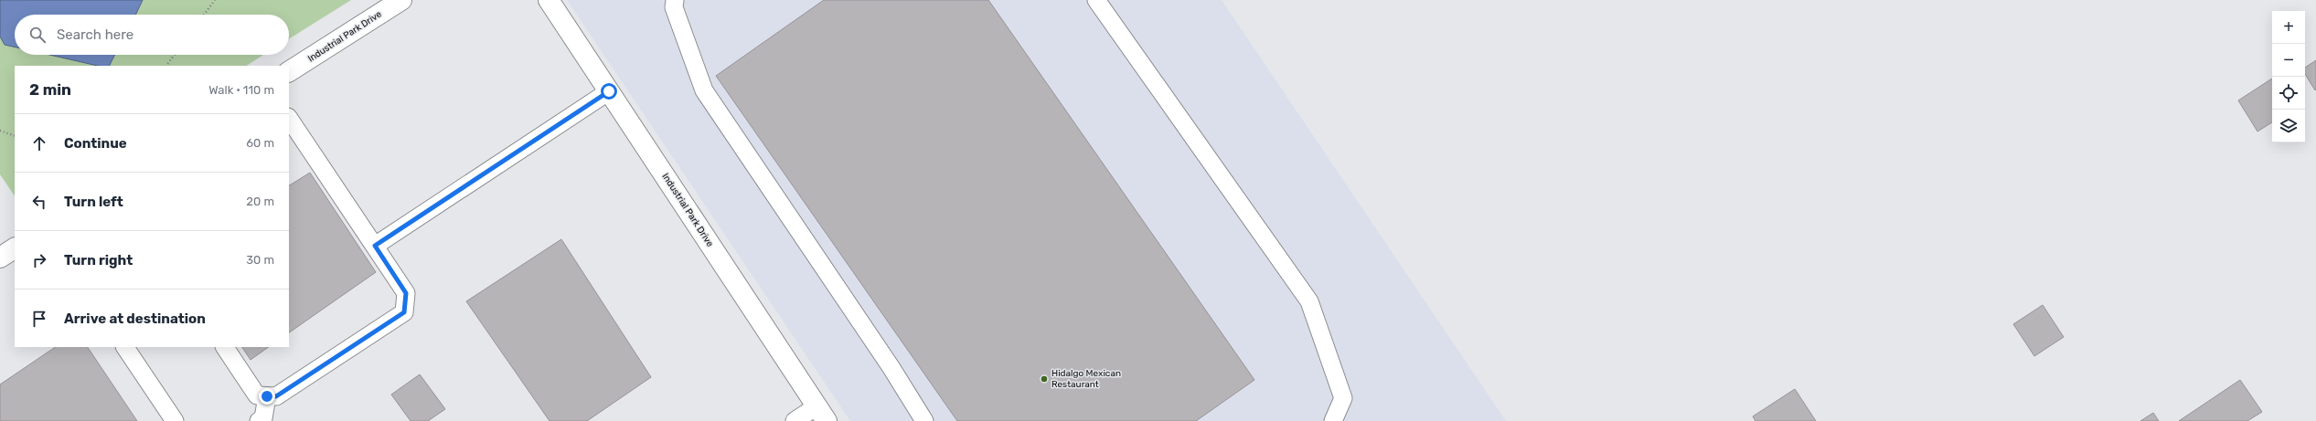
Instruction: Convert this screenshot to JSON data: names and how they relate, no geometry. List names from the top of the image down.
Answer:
{
  "streets": {
    "street": ["Industrial Park Drive"]
  },
  "places": ["Hidalgo Mexican Restaurant"],
  "page": {
    "map_buttons": ["+", "−"],
    "search": "Search here",
    "heading": ["2 min", "Walk · 110 m"],
    "list": [
      ["Continue", "60 m"],
      ["Turn left", "20 m"],
      ["Turn right", "30 m"],
      "Arrive at destination"
    ]
  }
}
